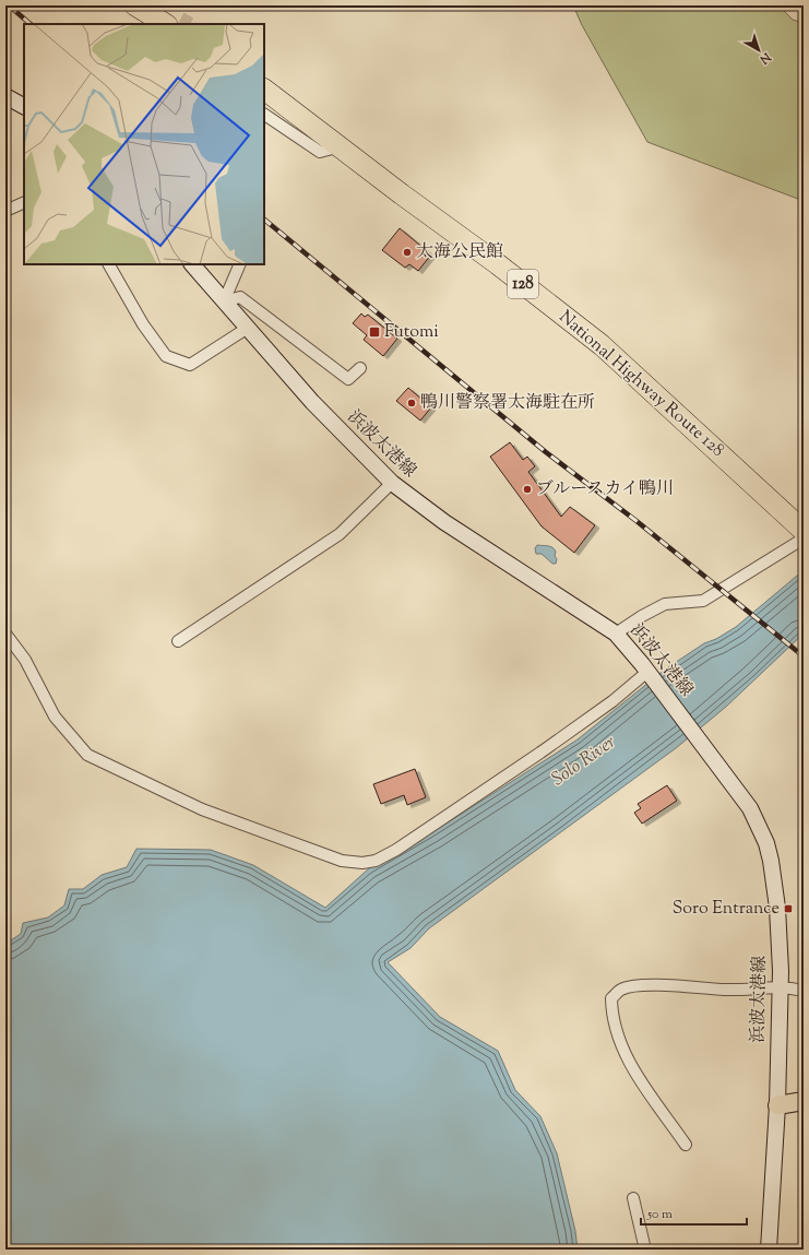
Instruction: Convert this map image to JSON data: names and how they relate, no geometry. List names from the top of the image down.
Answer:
{
  "streets": {
    "highway": ["128", "National Highway Route 128"],
    "main road": ["浜波太港線"]
  },
  "water": ["Solo River"],
  "places": {
    "other": ["太海公民館", "鴨川警察署太海駐在所", "ブルースカイ鴨川"],
    "transit": ["Futomi", "Soro Entrance"]
  },
  "scale_bar": "50 m",
  "north": "bottom right"
}
